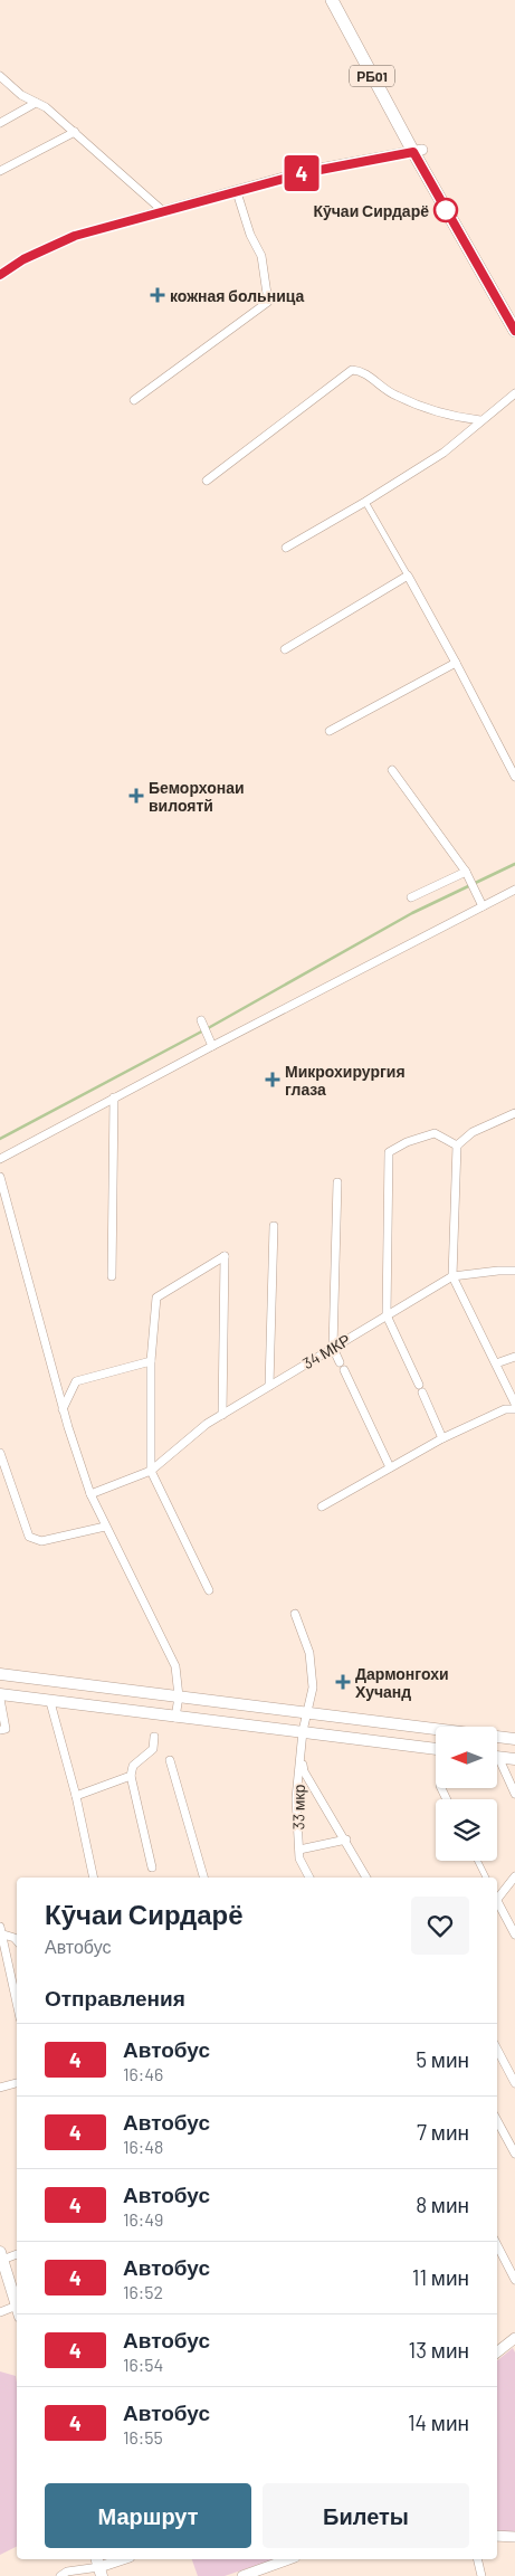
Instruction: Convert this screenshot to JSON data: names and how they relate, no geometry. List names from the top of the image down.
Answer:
{
  "streets": {
    "highway": ["РБ01"],
    "street": ["34 МКР", "33 мкр"]
  },
  "places": {
    "other": ["Кӯчаи Сирдарё"],
    "health": [
      "кожная больница",
      "Беморхонаи вилоятй",
      "Микрохирургия глаза",
      "Дармонгохи Хучанд"
    ]
  },
  "lines": ["bus line 4"],
  "north": "left",
  "page": {
    "on_map": "4",
    "heading": [
      ["Кӯчаи Сирдарё", "Автобус"],
      "Отправления"
    ],
    "list": [
      {
        "mark": "4",
        "name": "Автобус",
        "note": "16:46",
        "value": "5 мин"
      },
      {
        "mark": "4",
        "name": "Автобус",
        "note": "16:48",
        "value": "7 мин"
      },
      {
        "mark": "4",
        "name": "Автобус",
        "note": "16:49",
        "value": "8 мин"
      },
      {
        "mark": "4",
        "name": "Автобус",
        "note": "16:52",
        "value": "11 мин"
      },
      {
        "mark": "4",
        "name": "Автобус",
        "note": "16:54",
        "value": "13 мин"
      },
      {
        "mark": "4",
        "name": "Автобус",
        "note": "16:55",
        "value": "14 мин"
      }
    ],
    "buttons": ["Маршрут", "Билеты"]
  }
}
